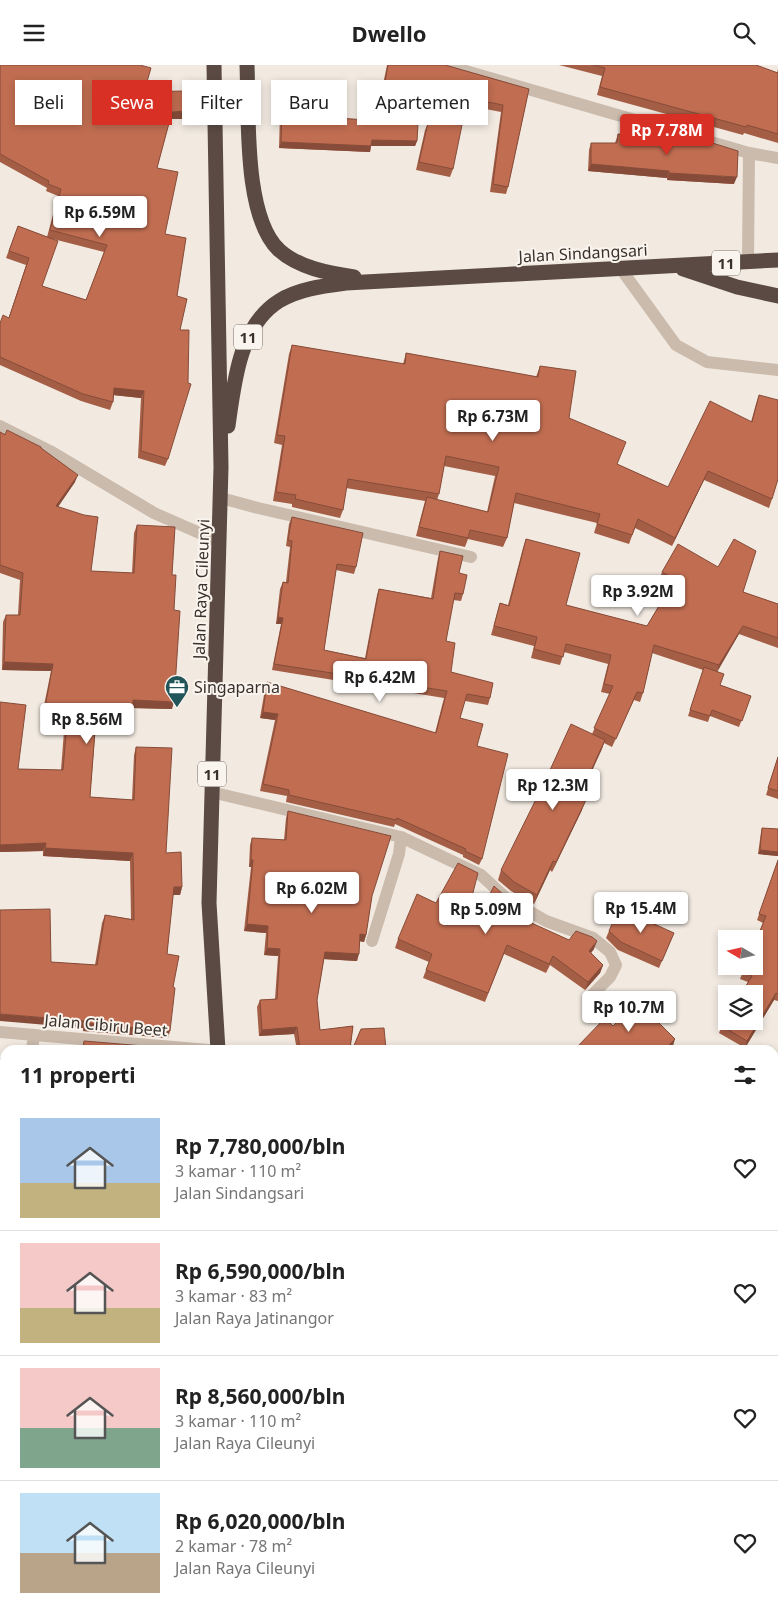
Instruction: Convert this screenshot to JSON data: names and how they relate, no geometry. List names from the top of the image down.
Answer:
{
  "streets": {
    "highway": ["Jalan Sindangsari", "11", "Jalan Raya Cileunyi"],
    "street": ["Jalan Cibiru Beet"]
  },
  "crossings": [
    ["Jalan Sindangsari", "11"],
    ["11", "Jalan Raya Cileunyi"]
  ],
  "places": {
    "office": ["Singaparna"]
  },
  "north": "left",
  "page": {
    "header": "Dwello",
    "chip": [
      "Beli",
      "Sewa",
      "Filter",
      "Baru",
      "Apartemen"
    ],
    "price": [
      "Rp 7.78M",
      "Rp 6.59M",
      "Rp 6.73M",
      "Rp 3.92M",
      "Rp 6.42M",
      "Rp 8.56M",
      "Rp 12.3M",
      "Rp 6.02M",
      "Rp 15.4M",
      "Rp 5.09M",
      "Rp 10.7M"
    ],
    "heading": "11 properti",
    "list": [
      {
        "name": "Rp 7,780,000/bln",
        "note": "3 kamar · 110 m² · Jalan Sindangsari"
      },
      {
        "name": "Rp 6,590,000/bln",
        "note": "3 kamar · 83 m² · Jalan Raya Jatinangor"
      },
      {
        "name": "Rp 8,560,000/bln",
        "note": "3 kamar · 110 m² · Jalan Raya Cileunyi"
      },
      {
        "name": "Rp 6,020,000/bln",
        "note": "2 kamar · 78 m² · Jalan Raya Cileunyi"
      }
    ]
  }
}
